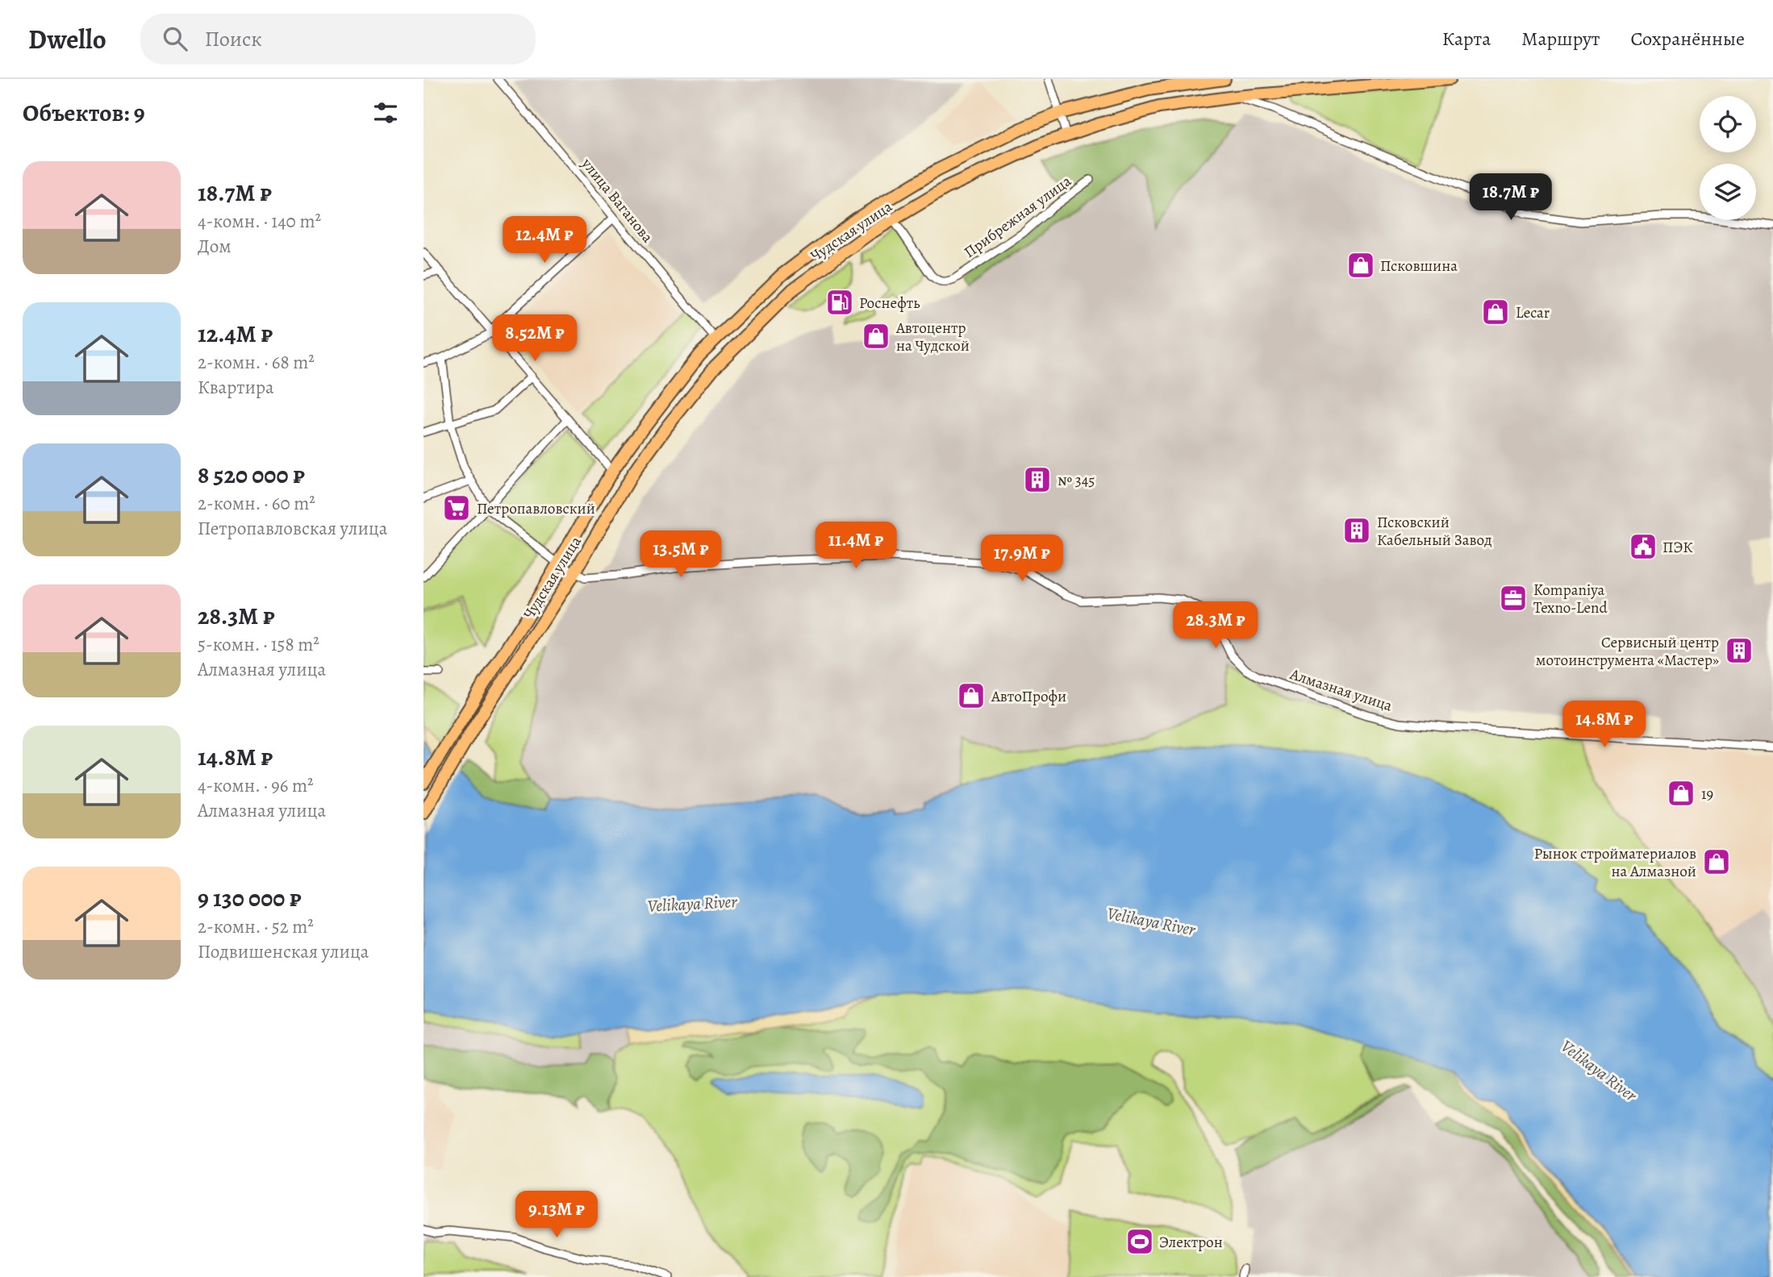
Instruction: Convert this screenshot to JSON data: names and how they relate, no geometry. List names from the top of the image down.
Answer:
{
  "streets": {
    "highway": ["Чудская улица"],
    "street": ["улица Ваганова", "Прибрежная улица", "Алмазная улица"]
  },
  "crossings": [
    ["улица Ваганова", "Чудская улица"],
    ["Прибрежная улица", "Чудская улица"],
    ["Чудская улица", "Алмазная улица"]
  ],
  "water": ["Velikaya River"],
  "places": {
    "shop": [
      "Псковшина",
      "Lecar",
      "Автоцентр на Чудской",
      "АвтоПрофи",
      "19",
      "Рынок стройматериалов на Алмазной"
    ],
    "fuel station": ["Роснефть"],
    "building": ["№ 345", "Псковский Кабельный Завод", "Сервисный центр мотоинструмента «Мастер»"],
    "supermarket": ["Петропавловский"],
    "public building": ["ПЭК"],
    "office": ["Kompaniya Texno-Lend"],
    "sports": ["Электрон"]
  },
  "page": {
    "header": "Dwello",
    "search": "Поиск",
    "nav": ["Карта", "Маршрут", "Сохранённые"],
    "heading": "Объектов: 9",
    "list": [
      {
        "name": "18.7M ₽",
        "note": "4-комн. · 140 m² · Дом"
      },
      {
        "name": "12.4M ₽",
        "note": "2-комн. · 68 m² · Квартира"
      },
      {
        "name": "8 520 000 ₽",
        "note": "2-комн. · 60 m² · Петропавловская улица"
      },
      {
        "name": "28.3M ₽",
        "note": "5-комн. · 158 m² · Алмазная улица"
      },
      {
        "name": "14.8M ₽",
        "note": "4-комн. · 96 m² · Алмазная улица"
      },
      {
        "name": "9 130 000 ₽",
        "note": "2-комн. · 52 m² · Подвишенская улица"
      }
    ],
    "price": [
      "18.7M ₽",
      "12.4M ₽",
      "8.52M ₽",
      "11.4M ₽",
      "13.5M ₽",
      "17.9M ₽",
      "28.3M ₽",
      "14.8M ₽",
      "9.13M ₽"
    ]
  }
}
